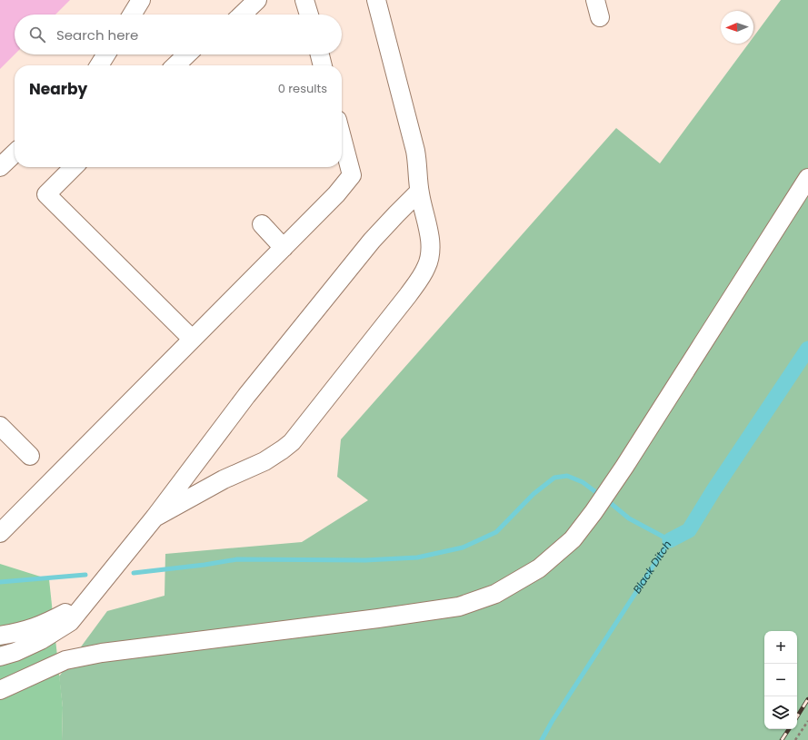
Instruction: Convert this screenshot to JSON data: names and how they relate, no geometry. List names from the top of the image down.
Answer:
{
  "water": ["Black Ditch"],
  "north": "left",
  "page": {
    "search": "Search here",
    "heading": ["Nearby", "0 results"],
    "map_buttons": ["+", "−"]
  }
}
